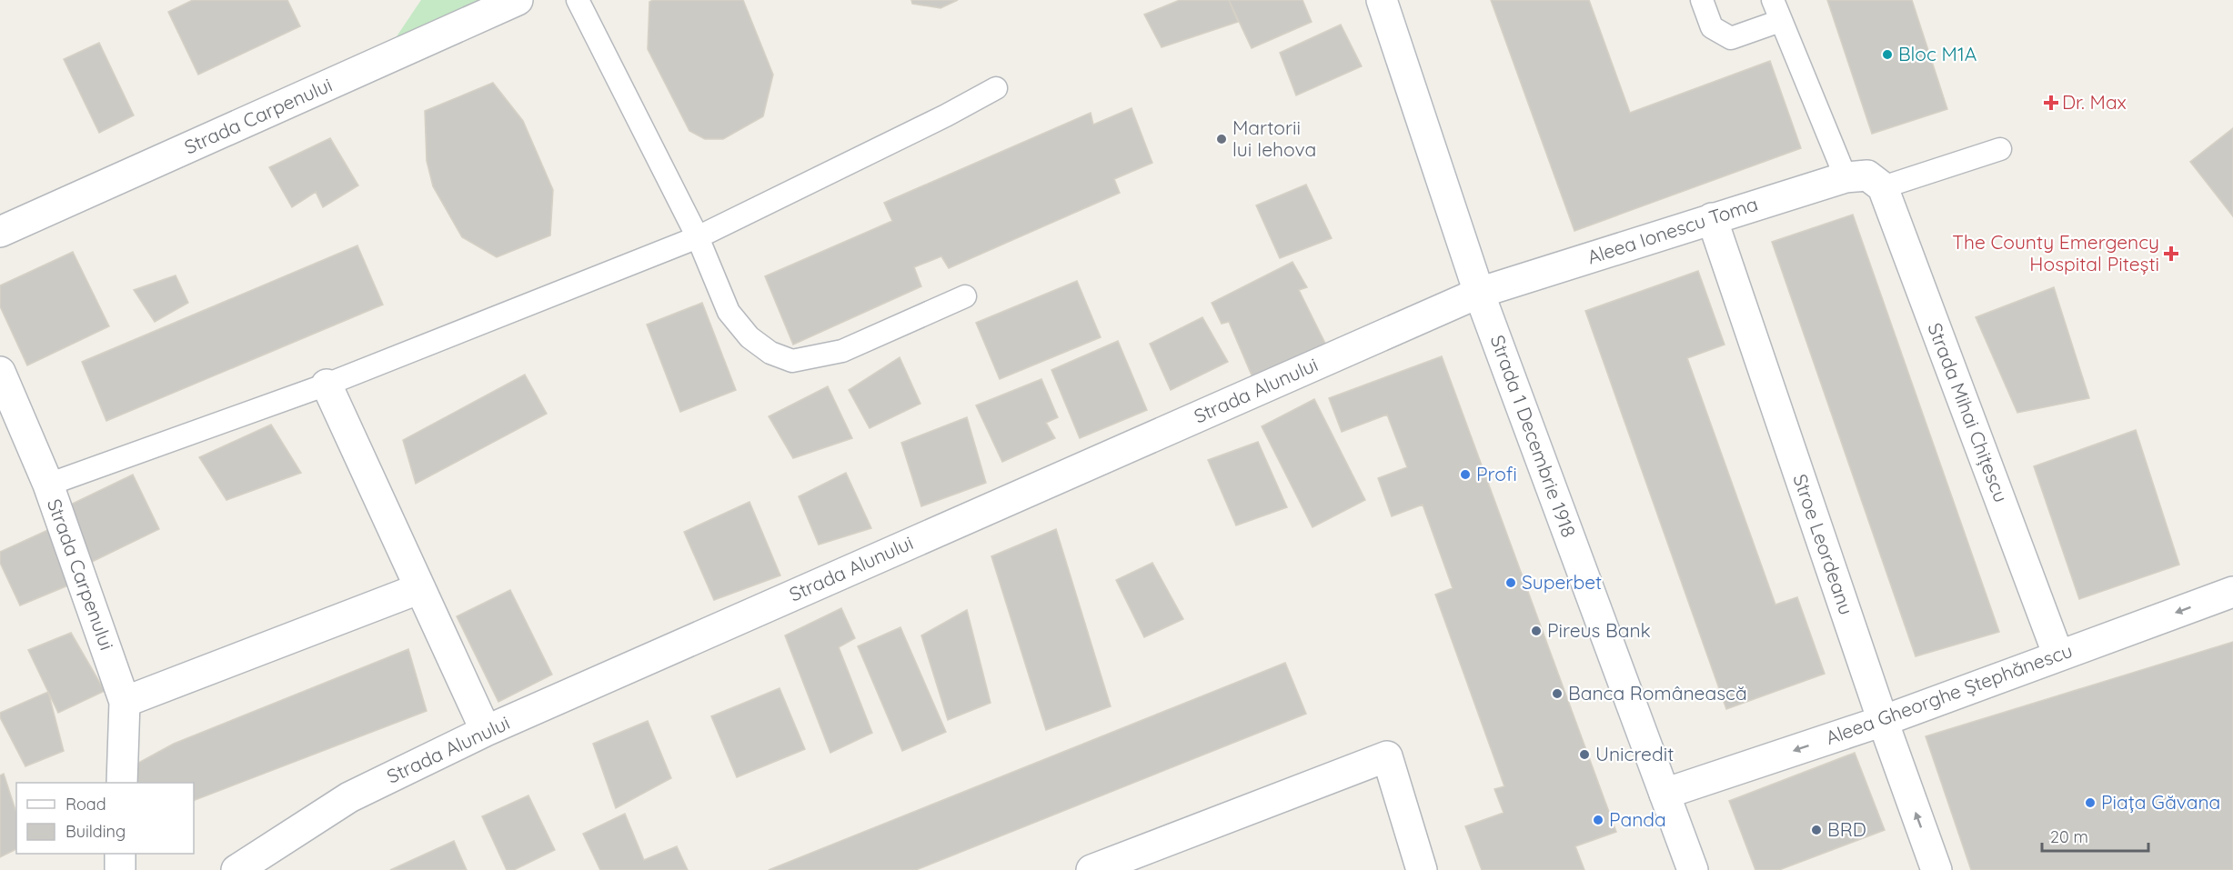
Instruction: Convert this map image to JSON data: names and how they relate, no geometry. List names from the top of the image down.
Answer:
{
  "streets": {
    "street": [
      "Strada Carpenului",
      "Aleea Ionescu Toma",
      "Strada Alunului",
      "Strada Mihai Chițescu",
      "Strada 1 Decembrie 1918",
      "Stroe Leordeanu",
      "Aleea Gheorghe Ștephănescu"
    ]
  },
  "crossings": [
    ["Aleea Ionescu Toma", "Strada Alunului"],
    ["Aleea Ionescu Toma", "Strada Mihai Chițescu"],
    ["Aleea Ionescu Toma", "Strada 1 Decembrie 1918"],
    ["Aleea Ionescu Toma", "Stroe Leordeanu"],
    ["Strada Alunului", "Strada 1 Decembrie 1918"],
    ["Strada Mihai Chițescu", "Aleea Gheorghe Ștephănescu"],
    ["Strada 1 Decembrie 1918", "Aleea Gheorghe Ștephănescu"],
    ["Stroe Leordeanu", "Aleea Gheorghe Ștephănescu"]
  ],
  "one_way": ["Aleea Gheorghe Ștephănescu"],
  "places": {
    "other": [
      "Bloc M1A",
      "Martorii lui Iehova",
      "Profi",
      "Superbet",
      "Pireus Bank",
      "Banca Românească",
      "Unicredit",
      "Piața Găvana",
      "Panda",
      "BRD"
    ],
    "health": ["Dr. Max", "The County Emergency Hospital Pitești"]
  },
  "legend": ["Road", "Building"],
  "scale_bar": "20 m"
}
